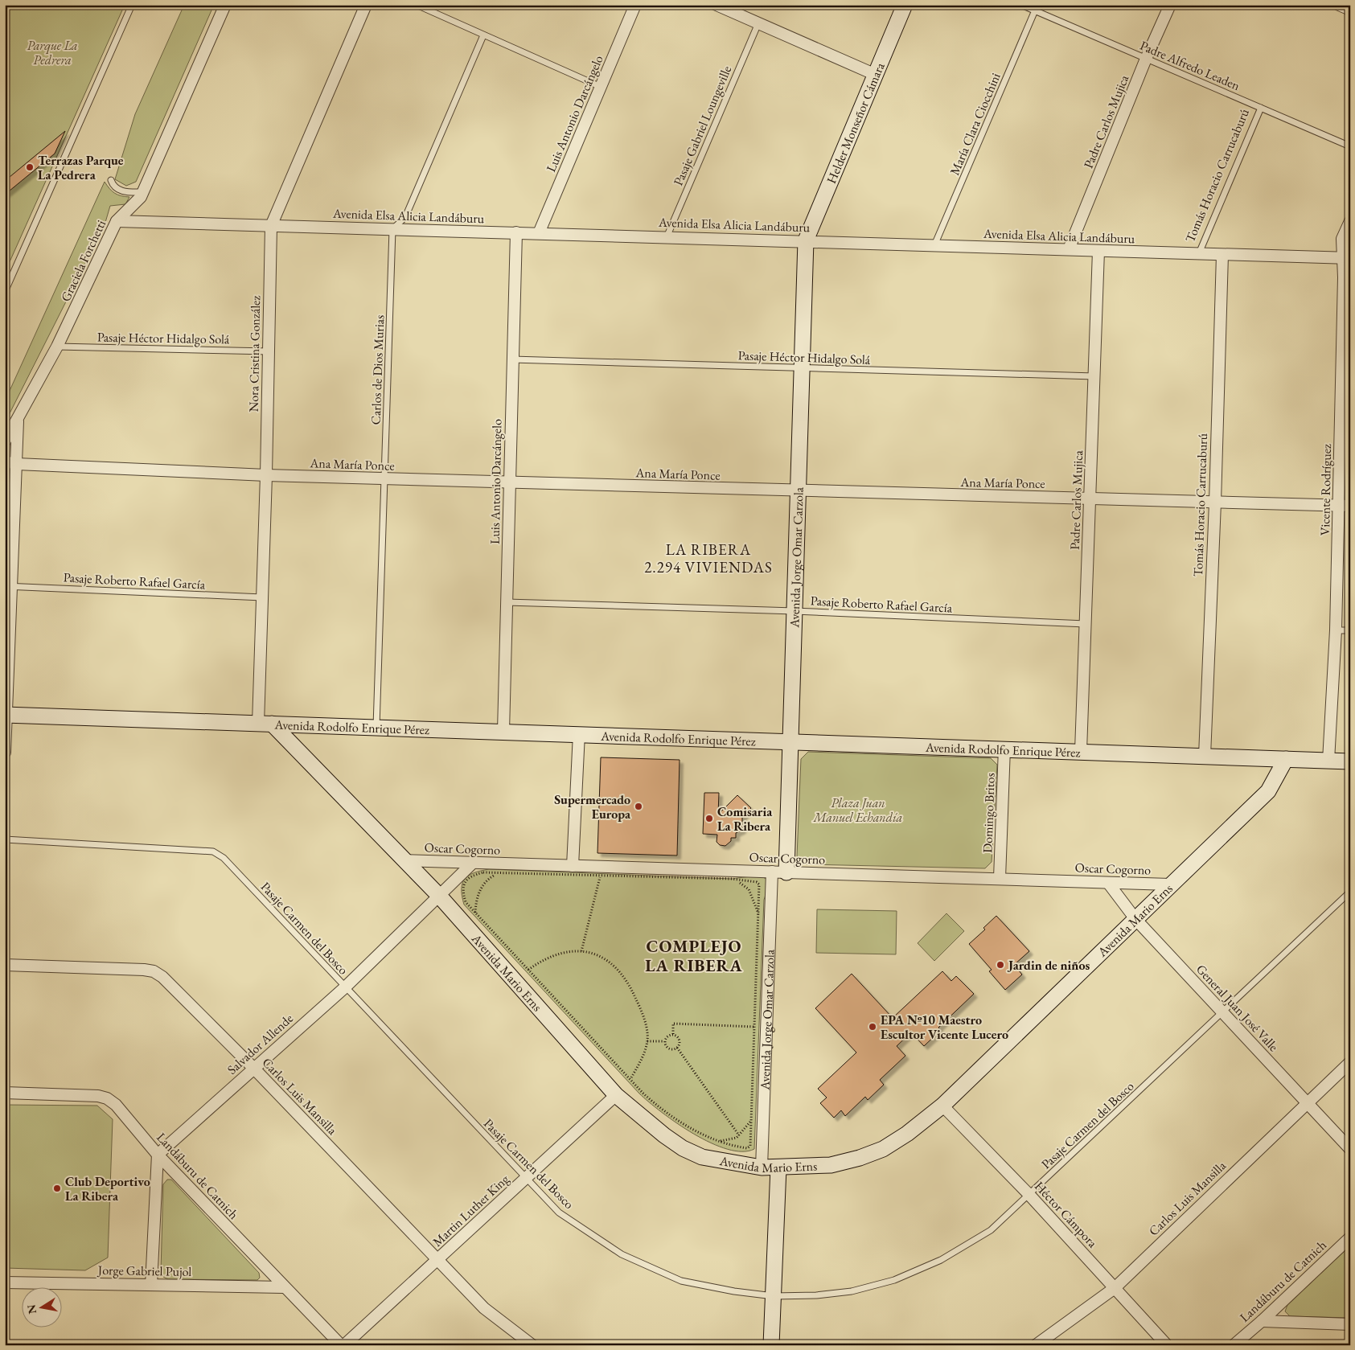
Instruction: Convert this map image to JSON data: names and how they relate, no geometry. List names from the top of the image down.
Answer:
{
  "streets": {
    "street": [
      "Luis Antonio Darcángelo",
      "Padre Carlos Mujica",
      "Helder Monseñor Cámara",
      "Tomás Horacio Carrucaburú",
      "Avenida Elsa Alicia Landáburu",
      "Graciela Forchetti",
      "Nora Cristina González",
      "Ana María Ponce",
      "Vicente Rodríguez",
      "Avenida Jorge Omar Carzola",
      "Avenida Rodolfo Enrique Pérez",
      "Domingo Britos",
      "Oscar Cogorno",
      "Avenida Mario Erns",
      "General Juan José Valle",
      "Salvador Allende",
      "Carlos Luis Mansilla",
      "Landáburu de Catnich",
      "Martin Luther King",
      "Héctor Cámpora",
      "Jorge Gabriel Pujol"
    ],
    "lane": [
      "Padre Alfredo Leaden",
      "María Clara Ciocchini",
      "Pasaje Gabriel Loungeville",
      "Pasaje Héctor Hidalgo Solá",
      "Carlos de Dios Murias",
      "Pasaje Roberto Rafael García",
      "Pasaje Carmen del Bosco"
    ]
  },
  "crossings": [
    ["Padre Alfredo Leaden", "Padre Carlos Mujica"],
    ["Padre Alfredo Leaden", "María Clara Ciocchini"],
    ["Padre Alfredo Leaden", "Tomás Horacio Carrucaburú"],
    ["Luis Antonio Darcángelo", "Avenida Elsa Alicia Landáburu"],
    ["Luis Antonio Darcángelo", "Pasaje Héctor Hidalgo Solá"],
    ["Luis Antonio Darcángelo", "Ana María Ponce"],
    ["Luis Antonio Darcángelo", "Pasaje Roberto Rafael García"],
    ["Luis Antonio Darcángelo", "Avenida Rodolfo Enrique Pérez"],
    ["Padre Carlos Mujica", "Avenida Elsa Alicia Landáburu"],
    ["Padre Carlos Mujica", "Pasaje Héctor Hidalgo Solá"],
    ["Padre Carlos Mujica", "Ana María Ponce"],
    ["Padre Carlos Mujica", "Pasaje Roberto Rafael García"],
    ["Padre Carlos Mujica", "Avenida Rodolfo Enrique Pérez"],
    ["Helder Monseñor Cámara", "Avenida Elsa Alicia Landáburu"],
    ["Helder Monseñor Cámara", "Avenida Jorge Omar Carzola"],
    ["María Clara Ciocchini", "Avenida Elsa Alicia Landáburu"],
    ["Pasaje Gabriel Loungeville", "Avenida Elsa Alicia Landáburu"],
    ["Tomás Horacio Carrucaburú", "Avenida Elsa Alicia Landáburu"],
    ["Tomás Horacio Carrucaburú", "Ana María Ponce"],
    ["Tomás Horacio Carrucaburú", "Avenida Rodolfo Enrique Pérez"],
    ["Avenida Elsa Alicia Landáburu", "Graciela Forchetti"],
    ["Avenida Elsa Alicia Landáburu", "Nora Cristina González"],
    ["Avenida Elsa Alicia Landáburu", "Carlos de Dios Murias"],
    ["Avenida Elsa Alicia Landáburu", "Vicente Rodríguez"],
    ["Avenida Elsa Alicia Landáburu", "Avenida Jorge Omar Carzola"],
    ["Graciela Forchetti", "Pasaje Héctor Hidalgo Solá"],
    ["Pasaje Héctor Hidalgo Solá", "Nora Cristina González"],
    ["Pasaje Héctor Hidalgo Solá", "Avenida Jorge Omar Carzola"],
    ["Nora Cristina González", "Ana María Ponce"],
    ["Nora Cristina González", "Pasaje Roberto Rafael García"],
    ["Nora Cristina González", "Avenida Rodolfo Enrique Pérez"],
    ["Nora Cristina González", "Avenida Mario Erns"],
    ["Carlos de Dios Murias", "Ana María Ponce"],
    ["Carlos de Dios Murias", "Avenida Rodolfo Enrique Pérez"],
    ["Ana María Ponce", "Vicente Rodríguez"],
    ["Ana María Ponce", "Avenida Jorge Omar Carzola"],
    ["Vicente Rodríguez", "Avenida Rodolfo Enrique Pérez"],
    ["Avenida Jorge Omar Carzola", "Pasaje Roberto Rafael García"],
    ["Avenida Jorge Omar Carzola", "Avenida Rodolfo Enrique Pérez"],
    ["Avenida Jorge Omar Carzola", "Oscar Cogorno"],
    ["Avenida Jorge Omar Carzola", "Avenida Mario Erns"],
    ["Avenida Rodolfo Enrique Pérez", "Domingo Britos"],
    ["Avenida Rodolfo Enrique Pérez", "Avenida Mario Erns"],
    ["Domingo Britos", "Oscar Cogorno"],
    ["Oscar Cogorno", "Avenida Mario Erns"],
    ["Oscar Cogorno", "General Juan José Valle"],
    ["Oscar Cogorno", "Salvador Allende"],
    ["Avenida Mario Erns", "General Juan José Valle"],
    ["Avenida Mario Erns", "Salvador Allende"],
    ["Avenida Mario Erns", "Martin Luther King"],
    ["Avenida Mario Erns", "Héctor Cámpora"],
    ["Pasaje Carmen del Bosco", "General Juan José Valle"],
    ["Pasaje Carmen del Bosco", "Salvador Allende"],
    ["Pasaje Carmen del Bosco", "Martin Luther King"],
    ["Pasaje Carmen del Bosco", "Héctor Cámpora"],
    ["General Juan José Valle", "Carlos Luis Mansilla"],
    ["Salvador Allende", "Carlos Luis Mansilla"],
    ["Salvador Allende", "Landáburu de Catnich"],
    ["Carlos Luis Mansilla", "Martin Luther King"],
    ["Carlos Luis Mansilla", "Héctor Cámpora"],
    ["Landáburu de Catnich", "Jorge Gabriel Pujol"]
  ],
  "districts": ["LA RIBERA 2.294 VIVIENDAS", "COMPLEJO LA RIBERA"],
  "parks": ["Parque La Pedrera", "Plaza Juan Manuel Echandía"],
  "places": [
    "Terrazas Parque La Pedrera",
    "Supermercado Europa",
    "Comisaria La Ribera",
    "Jardin de niños",
    "EPA Nº10 Maestro Escultor Vicente Lucero",
    "Club Deportivo La Ribera"
  ],
  "north": "left"
}
